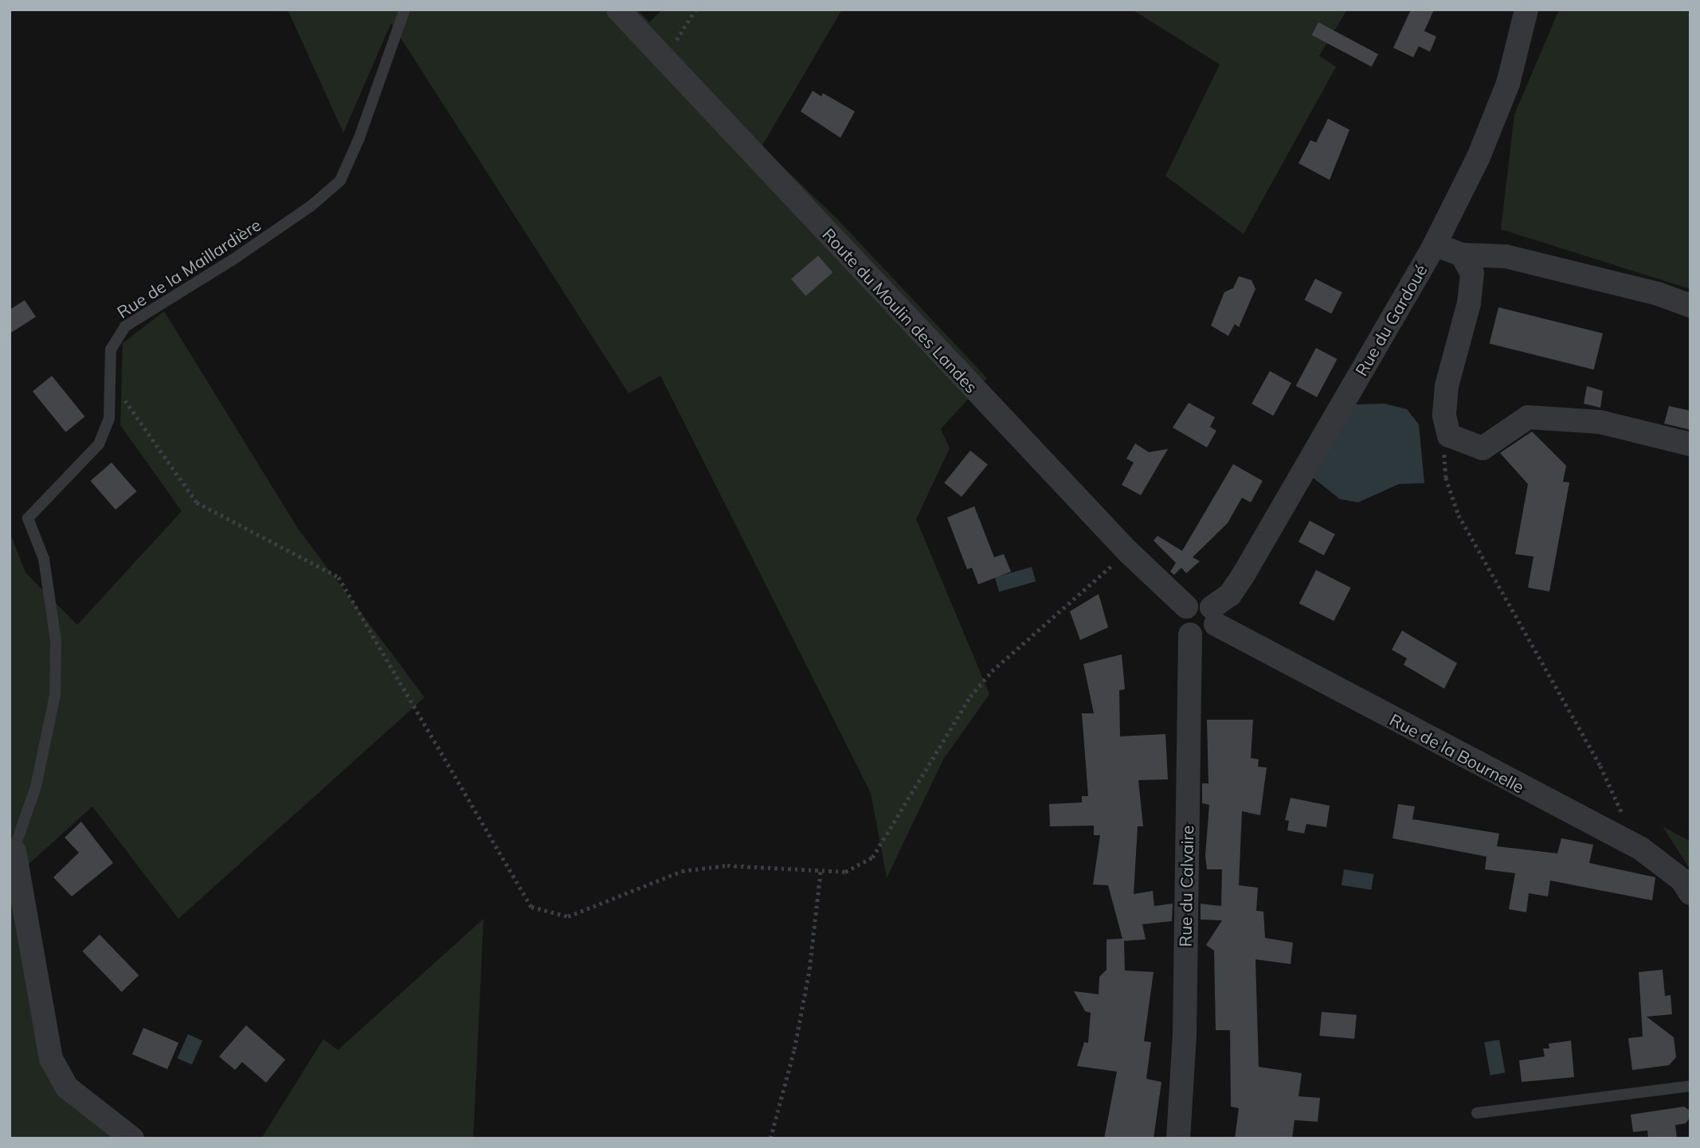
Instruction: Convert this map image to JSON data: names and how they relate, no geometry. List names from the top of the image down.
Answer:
{
  "streets": {
    "street": [
      "Route du Moulin des Landes",
      "Rue du Gardoué",
      "Rue de la Bournelle",
      "Rue du Calvaire"
    ],
    "lane": ["Rue de la Maillardière"]
  },
  "crossings": [
    ["Route du Moulin des Landes", "Rue du Gardoué"],
    ["Route du Moulin des Landes", "Rue de la Bournelle"],
    ["Route du Moulin des Landes", "Rue du Calvaire"],
    ["Rue du Gardoué", "Rue de la Bournelle"],
    ["Rue du Gardoué", "Rue du Calvaire"],
    ["Rue de la Bournelle", "Rue du Calvaire"]
  ]
}
